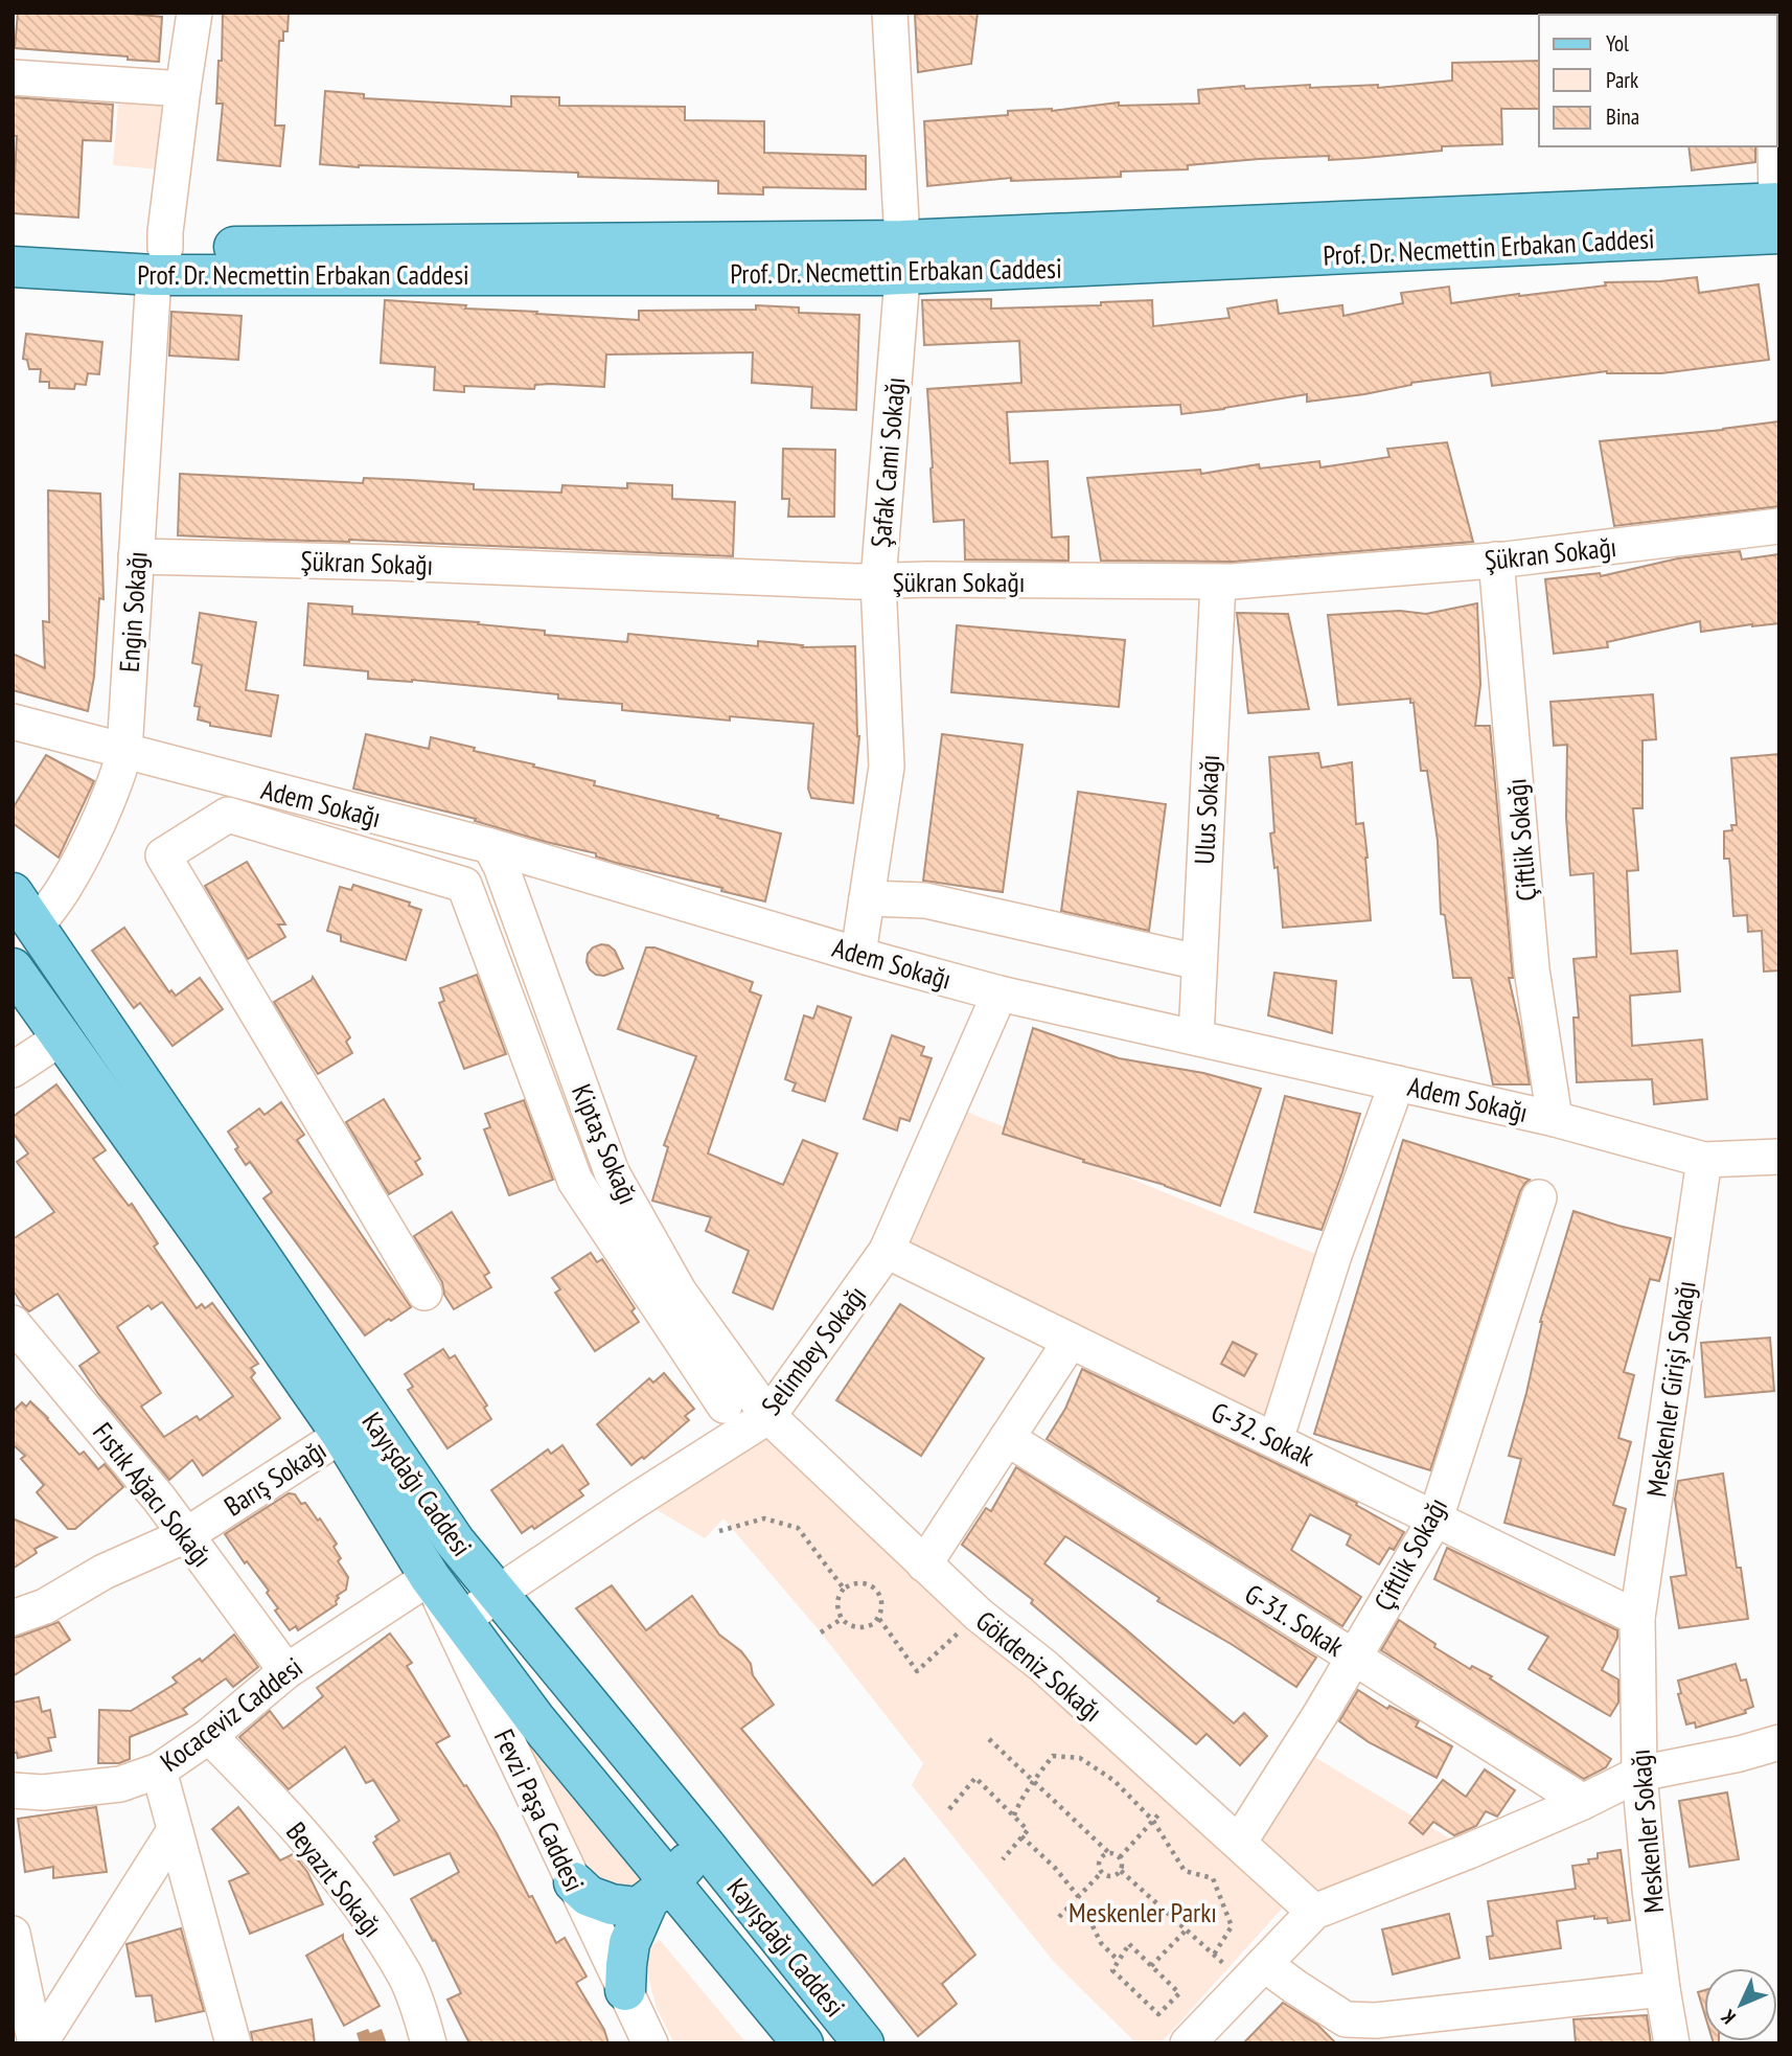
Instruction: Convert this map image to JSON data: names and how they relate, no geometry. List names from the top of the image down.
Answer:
{
  "streets": {
    "main road": ["Prof. Dr. Necmettin Erbakan Caddesi", "Kayışdağı Caddesi"],
    "street": [
      "Şafak Cami Sokağı",
      "Şükran Sokağı",
      "Engin Sokağı",
      "Adem Sokağı",
      "Ulus Sokağı",
      "Çiftlik Sokağı",
      "Kiptaş Sokağı",
      "Selimbey Sokağı",
      "Meskenler Girişi Sokağı",
      "G-32. Sokak",
      "Barış Sokağı",
      "Fıstık Ağacı Sokağı",
      "G-31. Sokak",
      "Gökdeniz Sokağı",
      "Kocaceviz Caddesi",
      "Fevzi Paşa Caddesi",
      "Meskenler Sokağı",
      "Beyazıt Sokağı"
    ]
  },
  "crossings": [
    ["Prof. Dr. Necmettin Erbakan Caddesi", "Şafak Cami Sokağı"],
    ["Prof. Dr. Necmettin Erbakan Caddesi", "Engin Sokağı"],
    ["Şafak Cami Sokağı", "Şükran Sokağı"],
    ["Şafak Cami Sokağı", "Adem Sokağı"],
    ["Şükran Sokağı", "Engin Sokağı"],
    ["Şükran Sokağı", "Ulus Sokağı"],
    ["Şükran Sokağı", "Çiftlik Sokağı"],
    ["Engin Sokağı", "Adem Sokağı"],
    ["Engin Sokağı", "Kayışdağı Caddesi"],
    ["Adem Sokağı", "Ulus Sokağı"],
    ["Adem Sokağı", "Çiftlik Sokağı"],
    ["Adem Sokağı", "Kiptaş Sokağı"],
    ["Adem Sokağı", "Selimbey Sokağı"],
    ["Adem Sokağı", "Meskenler Girişi Sokağı"],
    ["Çiftlik Sokağı", "G-32. Sokak"],
    ["Çiftlik Sokağı", "G-31. Sokak"],
    ["Çiftlik Sokağı", "Gökdeniz Sokağı"],
    ["Kiptaş Sokağı", "Selimbey Sokağı"],
    ["Kiptaş Sokağı", "Gökdeniz Sokağı"],
    ["Selimbey Sokağı", "G-32. Sokak"],
    ["Selimbey Sokağı", "Kayışdağı Caddesi"],
    ["Selimbey Sokağı", "Gökdeniz Sokağı"],
    ["Meskenler Girişi Sokağı", "G-32. Sokak"],
    ["Meskenler Girişi Sokağı", "Meskenler Sokağı"],
    ["G-32. Sokak", "Meskenler Sokağı"],
    ["Barış Sokağı", "Kayışdağı Caddesi"],
    ["Barış Sokağı", "Fıstık Ağacı Sokağı"],
    ["Kayışdağı Caddesi", "Kocaceviz Caddesi"],
    ["Kayışdağı Caddesi", "Fevzi Paşa Caddesi"],
    ["Fıstık Ağacı Sokağı", "Kocaceviz Caddesi"],
    ["Kocaceviz Caddesi", "Fevzi Paşa Caddesi"],
    ["Kocaceviz Caddesi", "Beyazıt Sokağı"]
  ],
  "parks": ["Meskenler Parkı"],
  "legend": ["Yol", "Park", "Bina"],
  "north": "bottom left"
}
